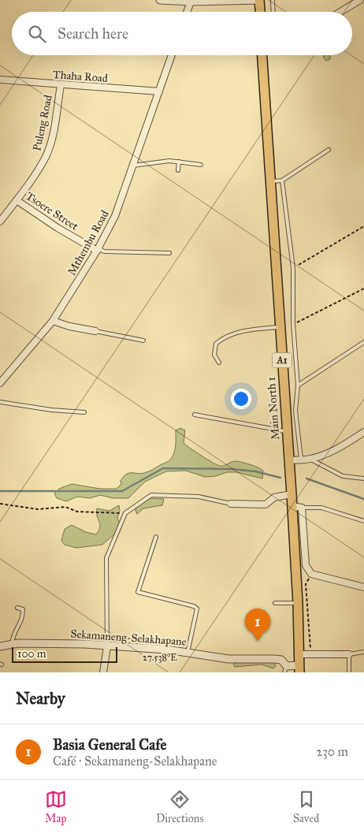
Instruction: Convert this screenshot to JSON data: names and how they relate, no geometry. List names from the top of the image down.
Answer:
{
  "streets": {
    "main road": ["A1", "Main North 1"],
    "street": [
      "Thaha Road",
      "Puleng Road",
      "Tsoere Street",
      "Mthembu Road",
      "Sekamaneng-Selakhapane"
    ]
  },
  "crossings": [
    ["Thaha Road", "Puleng Road"],
    ["Thaha Road", "Mthembu Road"],
    ["Puleng Road", "Tsoere Street"],
    ["Tsoere Street", "Mthembu Road"],
    ["Main North 1", "Sekamaneng-Selakhapane"]
  ],
  "scale_bar": "100 m",
  "page": {
    "search": "Search here",
    "pins": "1",
    "scale": "100 m",
    "heading": "Nearby",
    "list": [
      {
        "mark": "1",
        "name": "Basia General Cafe",
        "note": "Café · Sekamaneng-Selakhapane",
        "value": "230 m"
      }
    ],
    "nav": ["Map", "Directions", "Saved"]
  },
  "coordinates": ["27.538°E"]
}
